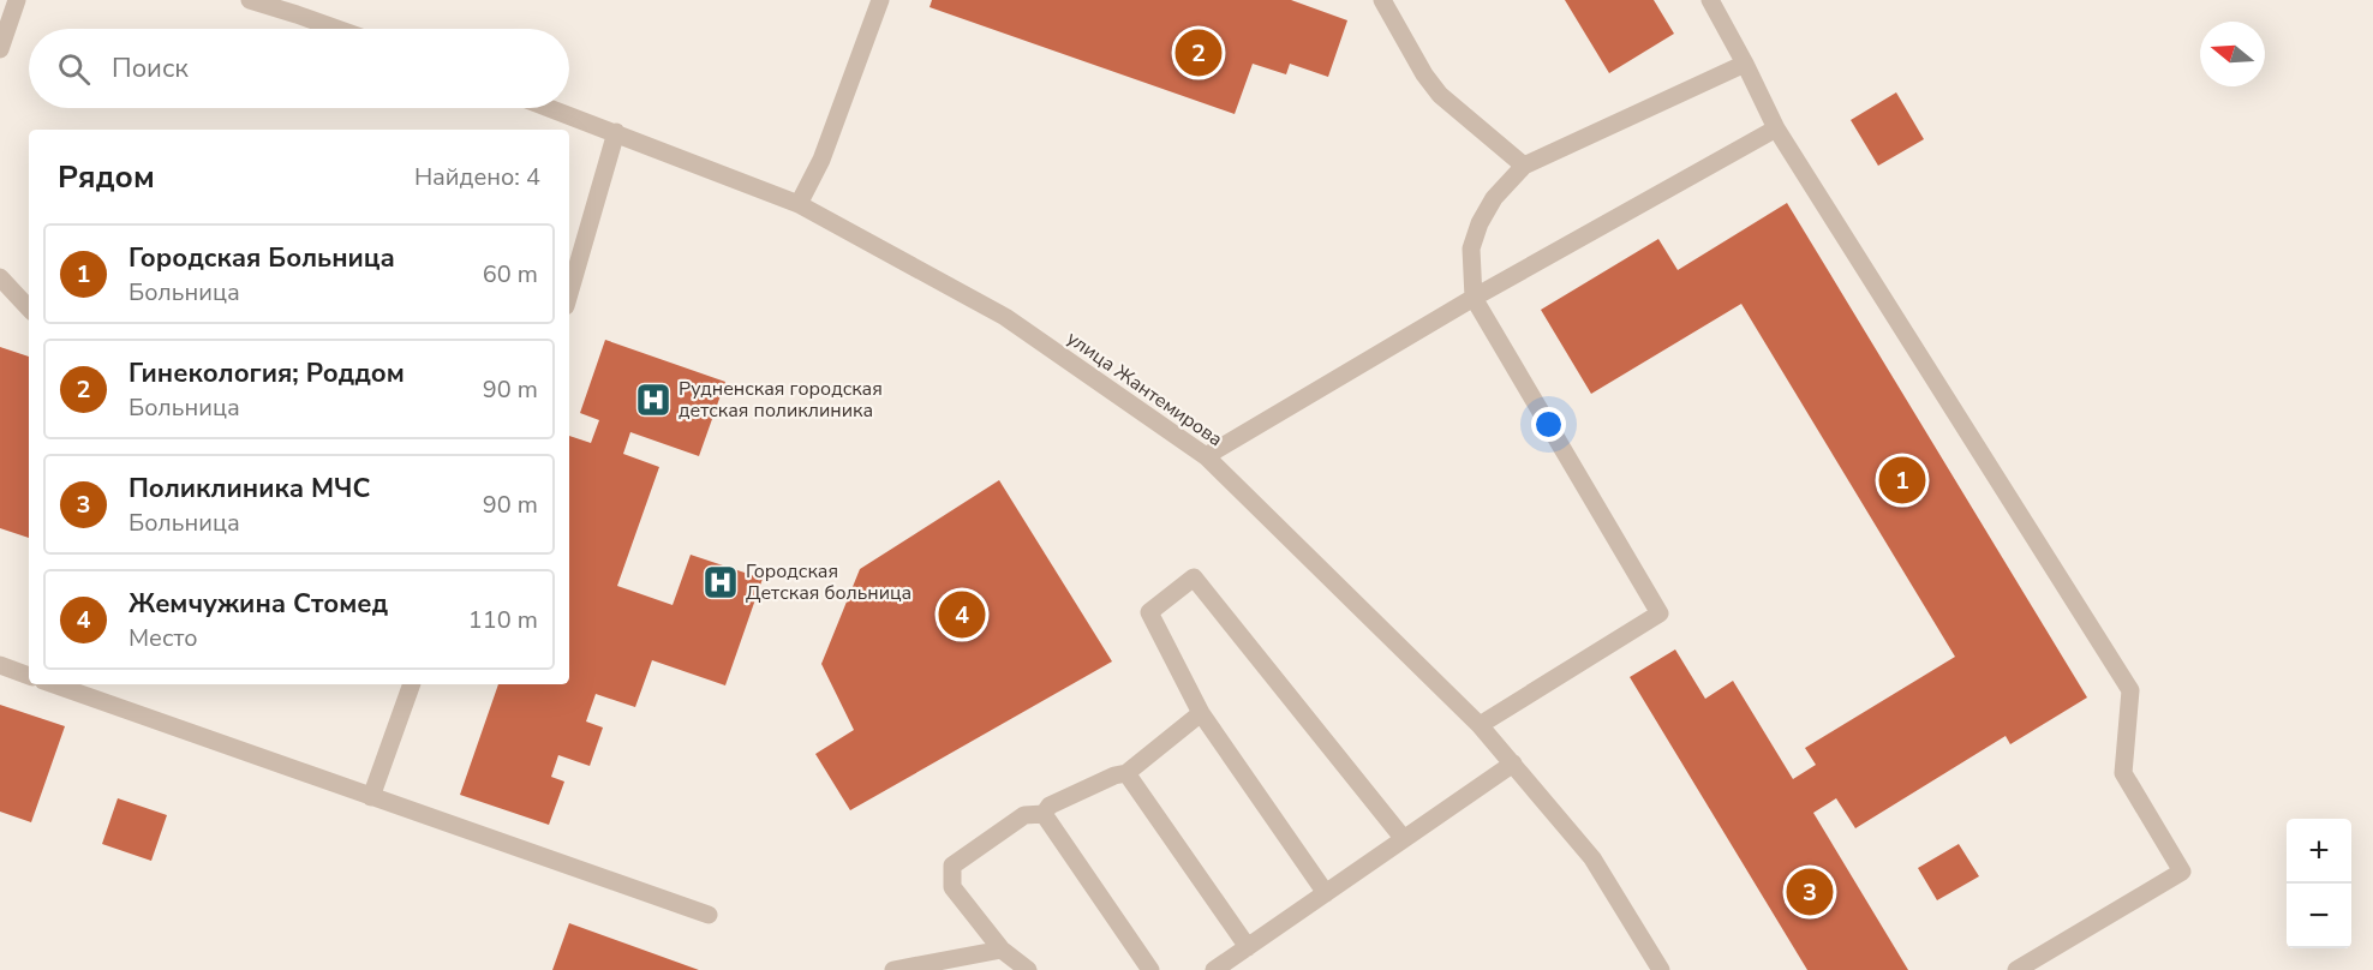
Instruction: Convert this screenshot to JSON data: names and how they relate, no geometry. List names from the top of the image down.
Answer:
{
  "streets": {
    "street": ["улица Жантемирова"]
  },
  "places": {
    "hospital": ["Рудненская городская детская поликлиника", "Городская Детская больница"]
  },
  "north": "left",
  "page": {
    "pins": [
      "2",
      "1",
      "4",
      "3"
    ],
    "search": "Поиск",
    "heading": ["Рядом", "Найдено: 4"],
    "list": [
      {
        "mark": "1",
        "name": "Городская Больница",
        "note": "Больница",
        "value": "60 m"
      },
      {
        "mark": "2",
        "name": "Гинекология; Роддом",
        "note": "Больница",
        "value": "90 m"
      },
      {
        "mark": "3",
        "name": "Поликлиника МЧС",
        "note": "Больница",
        "value": "90 m"
      },
      {
        "mark": "4",
        "name": "Жемчужина Стомед",
        "note": "Место",
        "value": "110 m"
      }
    ],
    "map_buttons": ["+", "−"]
  }
}
